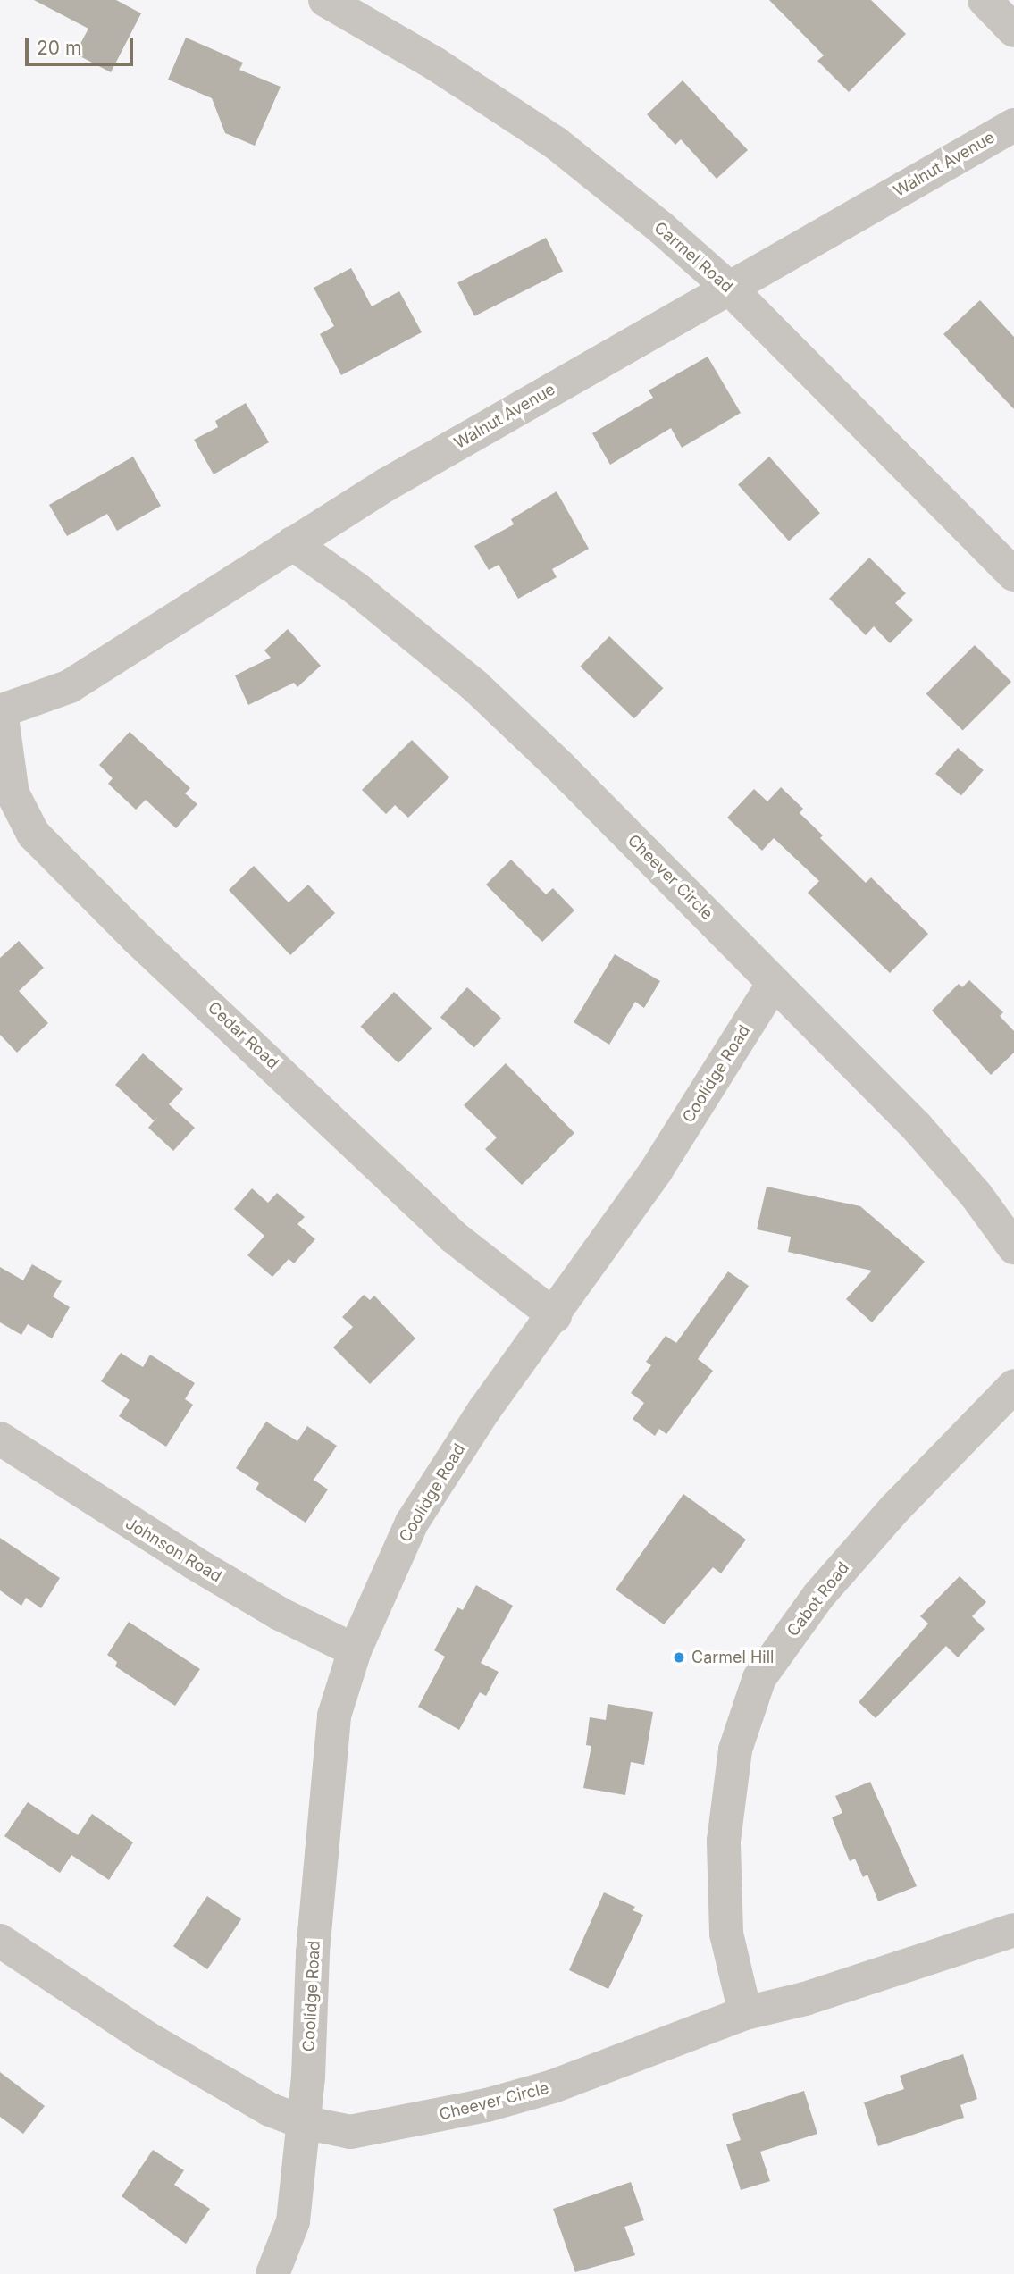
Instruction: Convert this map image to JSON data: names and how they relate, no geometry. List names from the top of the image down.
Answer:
{
  "streets": {
    "street": [
      "Walnut Avenue",
      "Carmel Road",
      "Cheever Circle",
      "Cedar Road",
      "Coolidge Road",
      "Johnson Road",
      "Cabot Road"
    ]
  },
  "crossings": [
    ["Walnut Avenue", "Carmel Road"],
    ["Walnut Avenue", "Cheever Circle"],
    ["Walnut Avenue", "Cedar Road"],
    ["Cheever Circle", "Coolidge Road"],
    ["Cheever Circle", "Cabot Road"],
    ["Cedar Road", "Coolidge Road"],
    ["Coolidge Road", "Johnson Road"]
  ],
  "places": ["Carmel Hill"],
  "scale_bar": "20 m"
}
